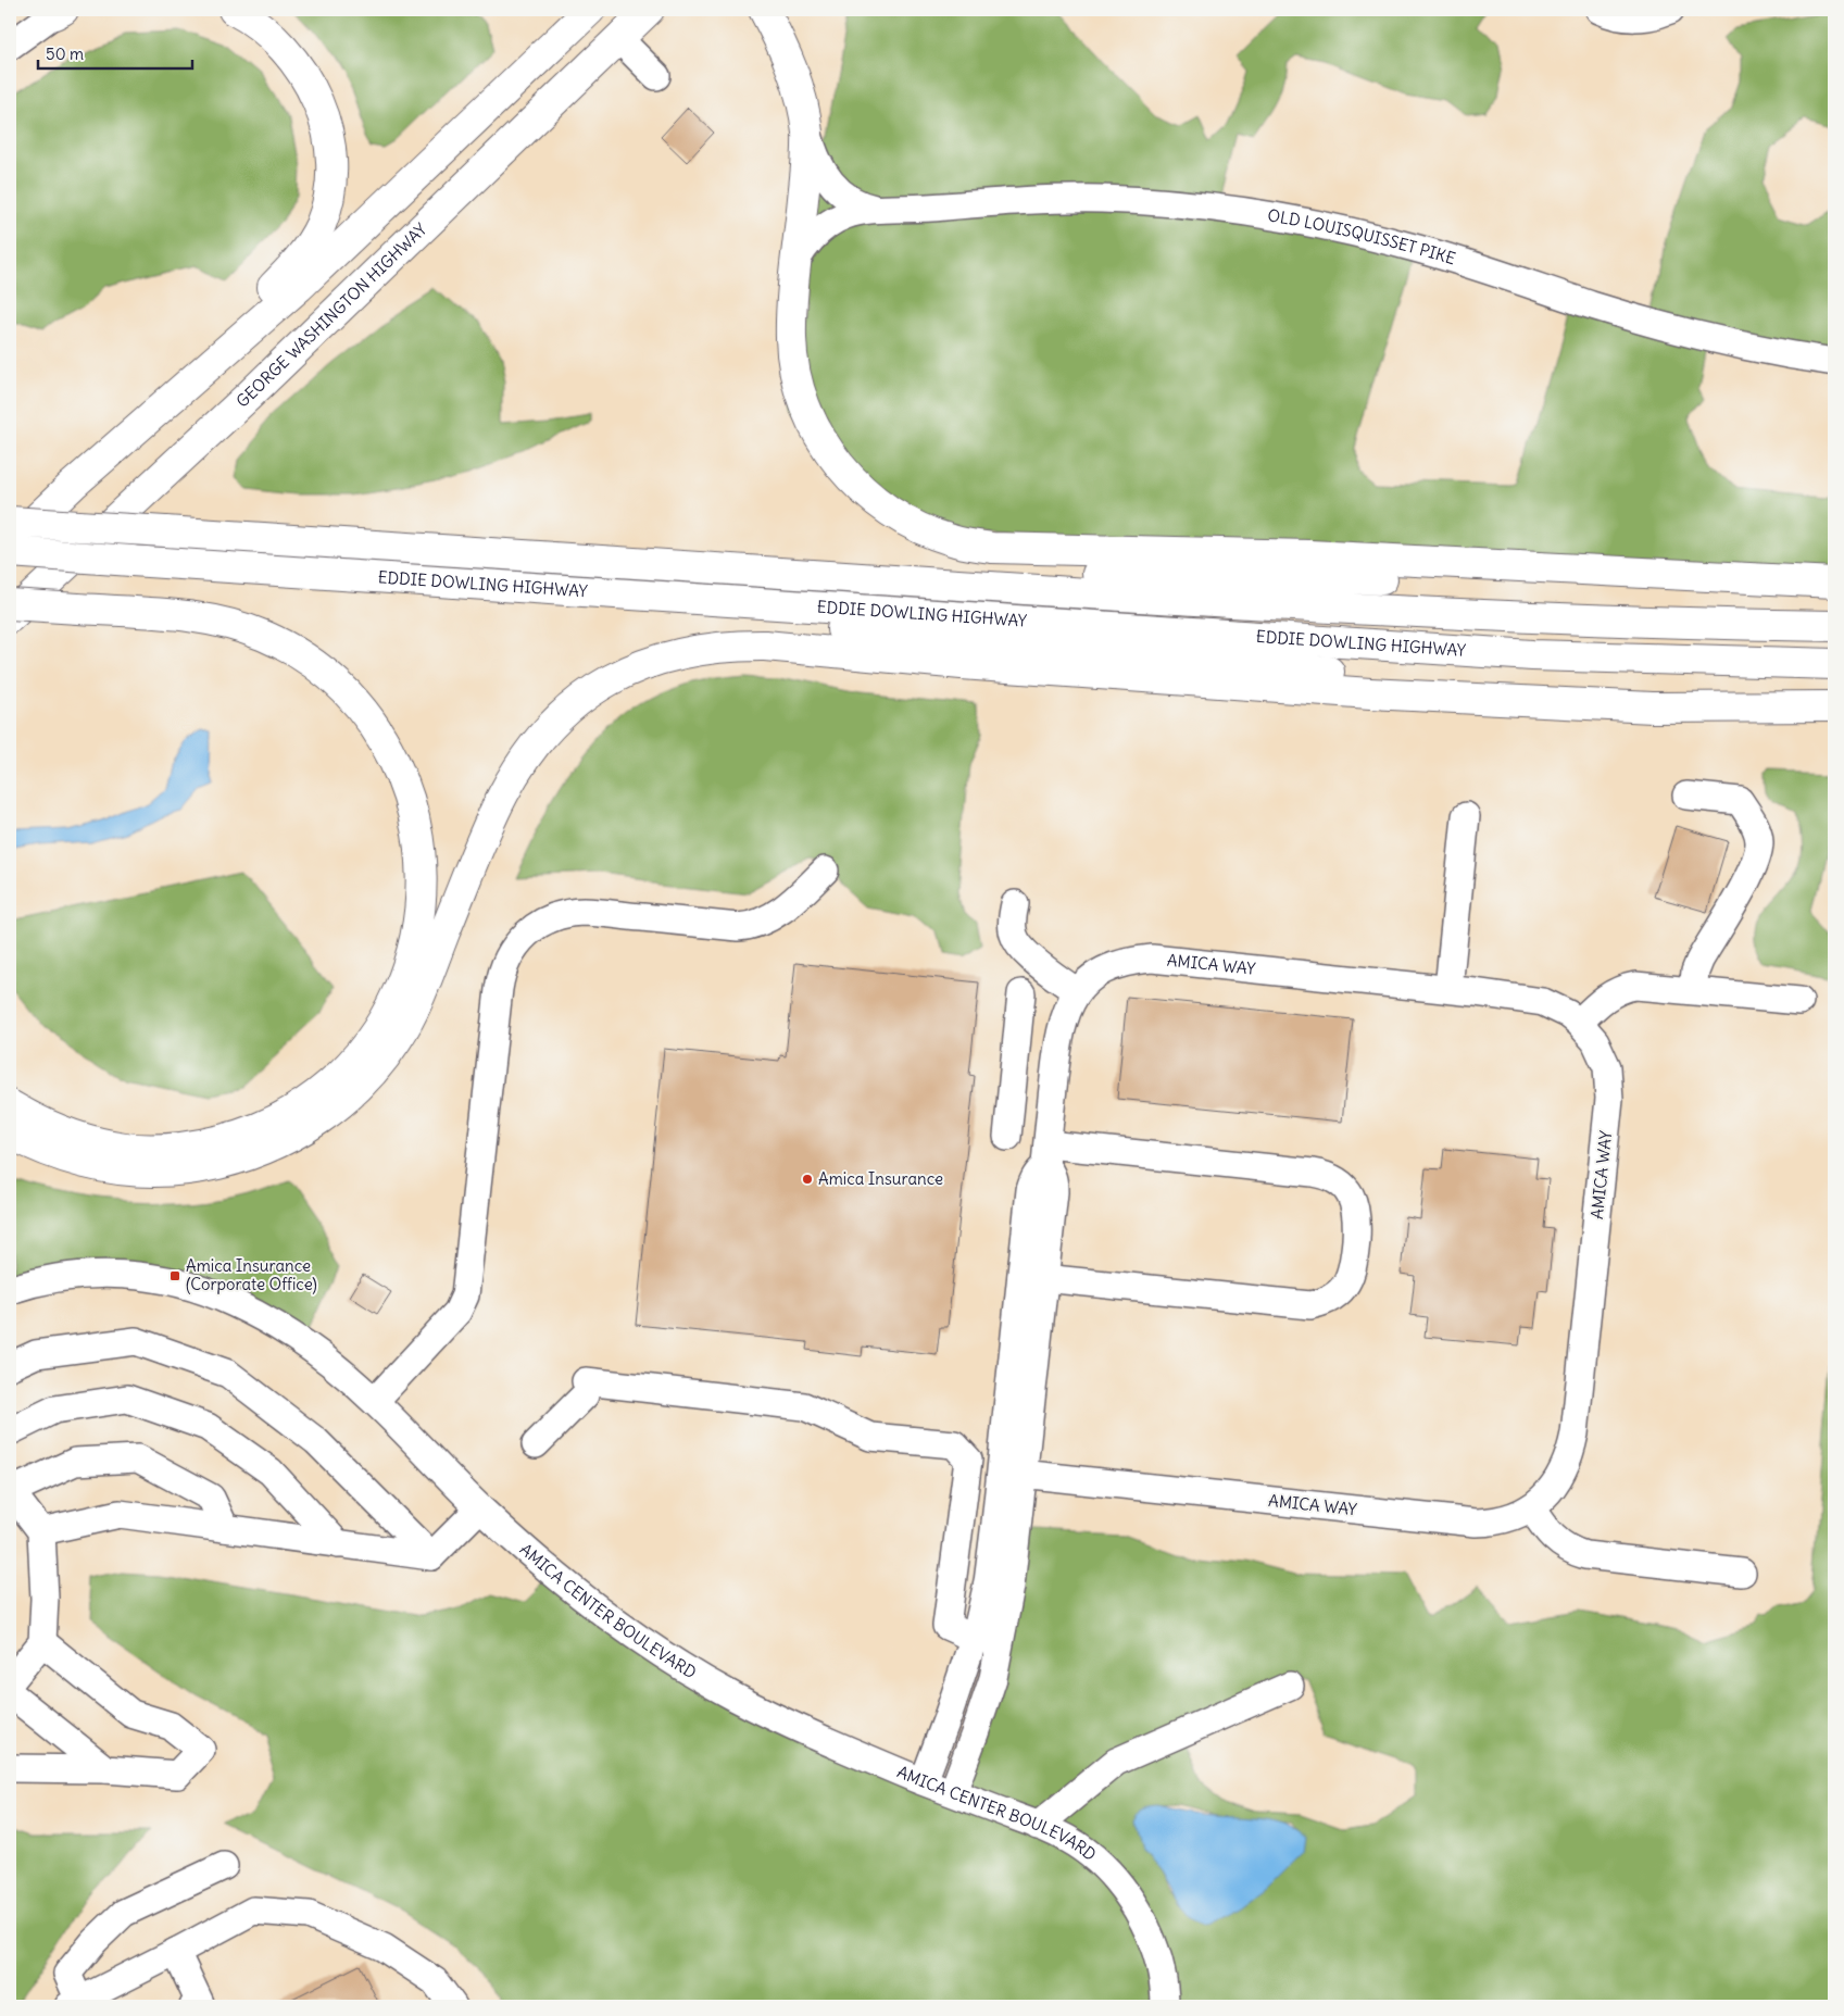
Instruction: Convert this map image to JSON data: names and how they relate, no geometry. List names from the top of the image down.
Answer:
{
  "streets": {
    "main road": ["GEORGE WASHINGTON HIGHWAY", "EDDIE DOWLING HIGHWAY"],
    "street": ["OLD LOUISQUISSET PIKE", "AMICA WAY", "AMICA CENTER BOULEVARD"]
  },
  "crossings": [
    ["AMICA WAY", "AMICA CENTER BOULEVARD"]
  ],
  "places": {
    "other": ["Amica Insurance"],
    "transit": ["Amica Insurance (Corporate Office)"]
  },
  "scale_bar": "50 m"
}
